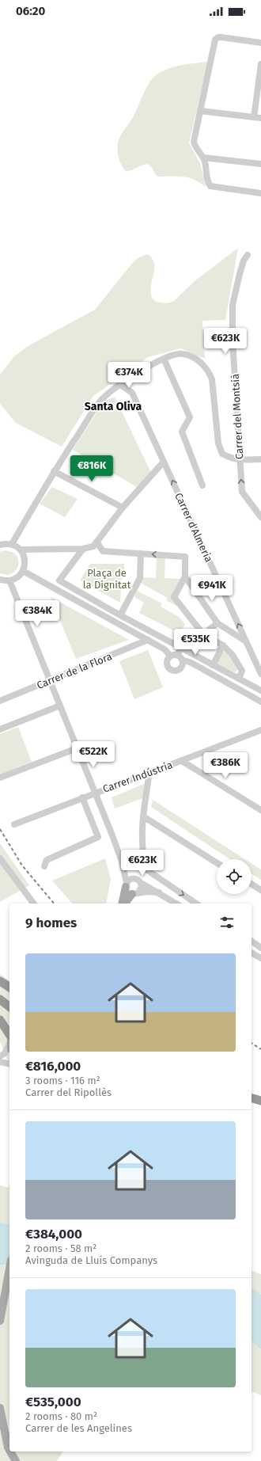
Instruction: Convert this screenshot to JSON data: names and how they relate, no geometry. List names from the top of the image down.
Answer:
{
  "streets": {
    "street": [
      "Carrer del Montsià",
      "Carrer d'Almeria",
      "Carrer de la Flora",
      "Carrer Indústria"
    ]
  },
  "districts": ["Santa Oliva"],
  "parks": ["Plaça de la Dignitat"],
  "page": {
    "status": "06:20",
    "price": [
      "€623K",
      "€374K",
      "€816K",
      "€941K",
      "€384K",
      "€535K",
      "€522K",
      "€386K",
      "€623K"
    ],
    "heading": "9 homes",
    "list": [
      {
        "name": "€816,000",
        "note": "3 rooms · 116 m² · Carrer del Ripollès"
      },
      {
        "name": "€384,000",
        "note": "2 rooms · 58 m² · Avinguda de Lluís Companys"
      },
      {
        "name": "€535,000",
        "note": "2 rooms · 80 m² · Carrer de les Angelines"
      }
    ]
  }
}
